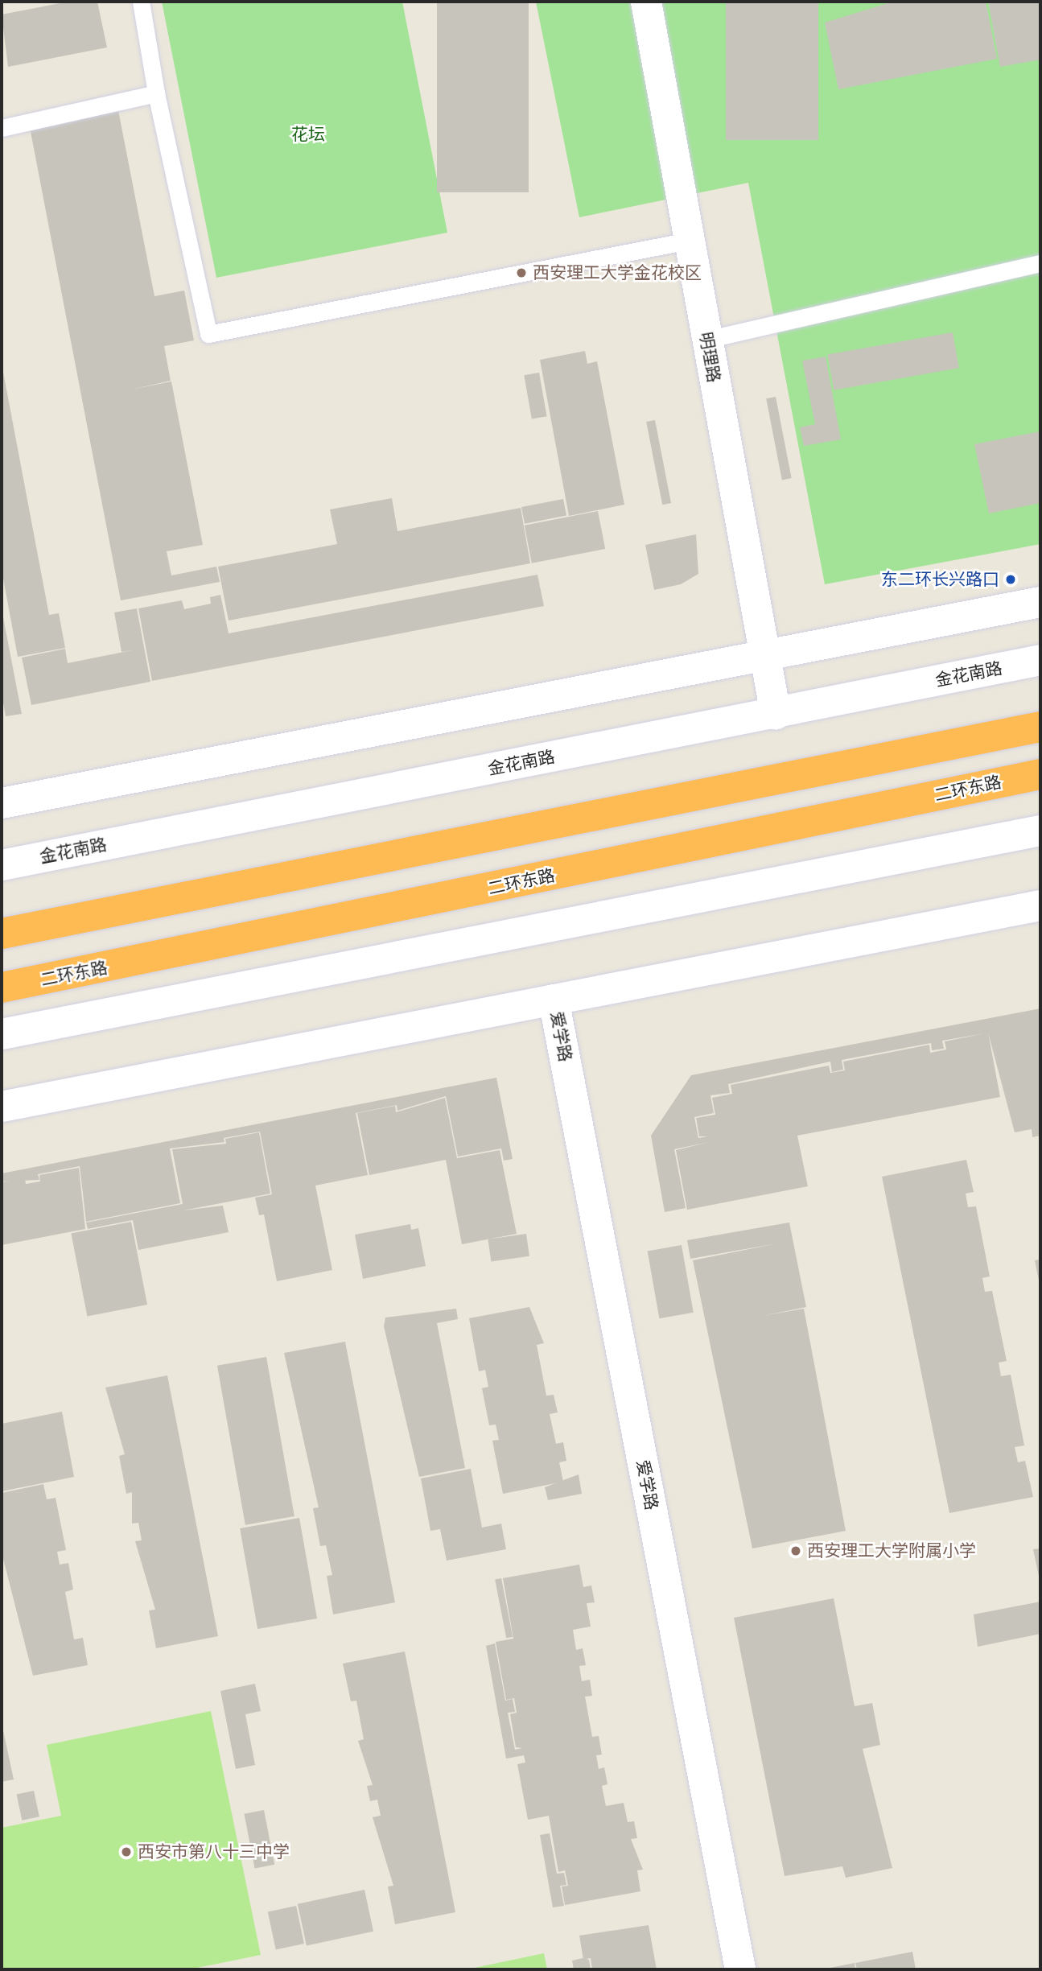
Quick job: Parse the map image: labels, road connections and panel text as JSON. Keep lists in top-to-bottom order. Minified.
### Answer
{"streets":{"highway":["二环东路"],"street":["明理路","金花南路","爱学路"]},"crossings":[["明理路","金花南路"]],"parks":["花坛"],"places":["西安理工大学金花校区","东二环长兴路口","西安理工大学附属小学","西安市第八十三中学"]}
